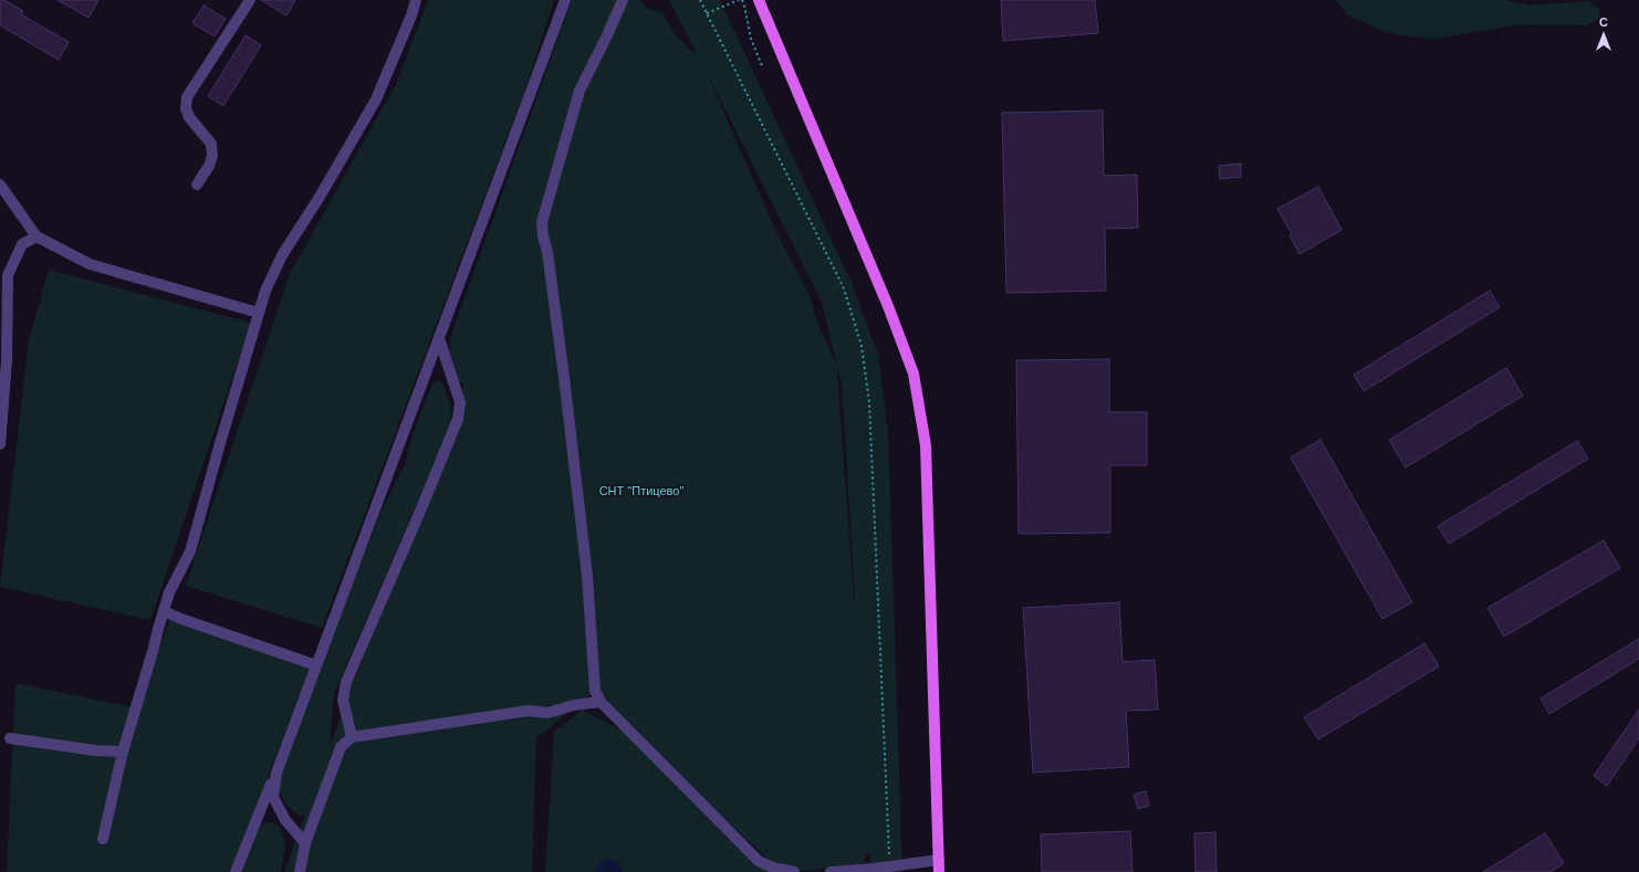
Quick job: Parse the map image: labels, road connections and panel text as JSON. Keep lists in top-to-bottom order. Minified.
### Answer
{"parks":["СНТ \"Птицево\""],"north":"top"}
